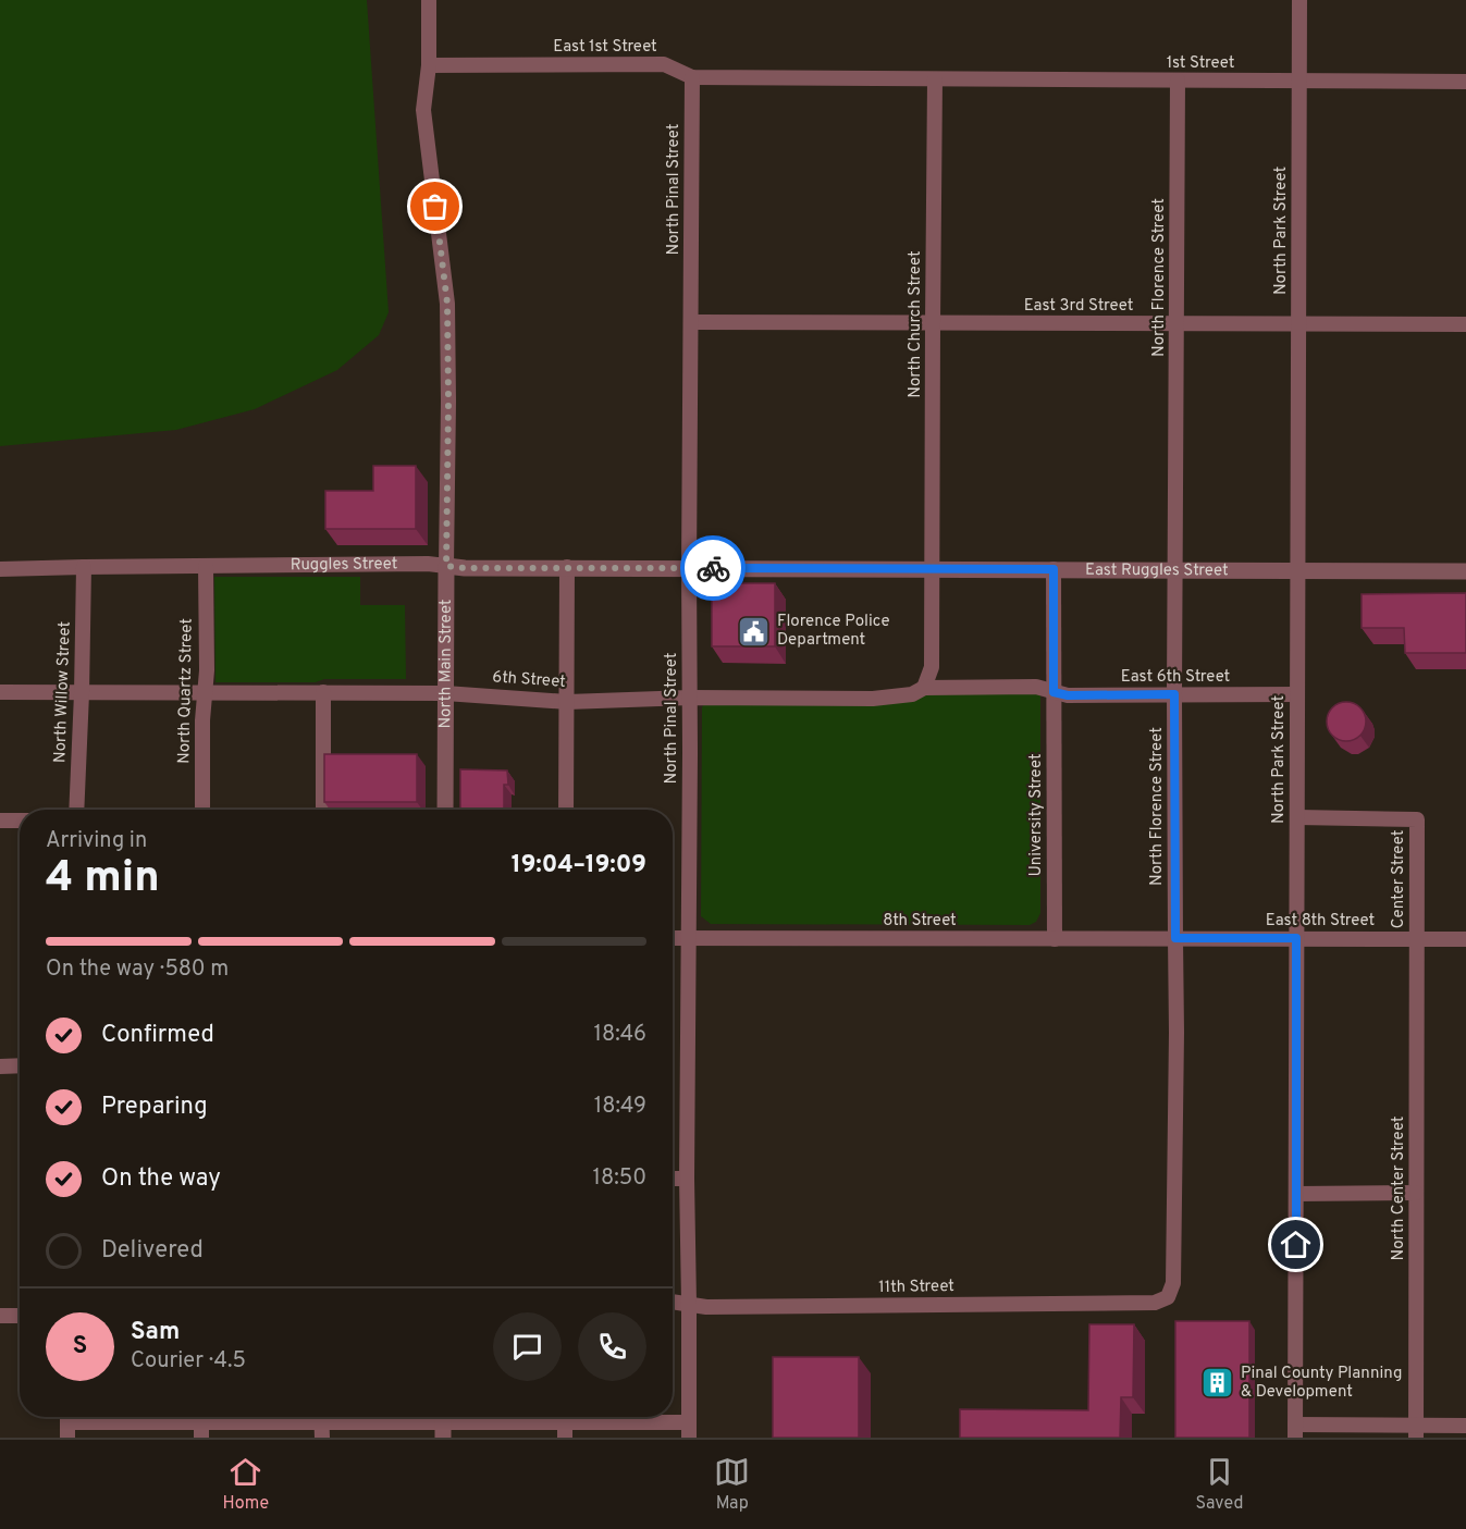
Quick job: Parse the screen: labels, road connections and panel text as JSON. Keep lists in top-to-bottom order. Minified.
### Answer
{"streets":{"street":["East 1st Street","1st Street","North Pinal Street","North Park Street","North Florence Street","East 3rd Street","North Church Street","Ruggles Street","East Ruggles Street","North Main Street","East 6th Street","6th Street","North Quartz Street","North Willow Street","University Street","Center Street","8th Street","East 8th Street","North Center Street","11th Street"]},"crossings":[["East 1st Street","1st Street"],["East 1st Street","North Pinal Street"],["East 1st Street","North Church Street"],["East 1st Street","North Main Street"],["1st Street","North Park Street"],["1st Street","North Florence Street"],["1st Street","North Church Street"],["North Pinal Street","East 3rd Street"],["North Pinal Street","Ruggles Street"],["North Pinal Street","East Ruggles Street"],["North Pinal Street","6th Street"],["North Pinal Street","8th Street"],["North Pinal Street","11th Street"],["North Park Street","East 3rd Street"],["North Park Street","East Ruggles Street"],["North Park Street","East 6th Street"],["North Park Street","Center Street"],["North Park Street","East 8th Street"],["North Florence Street","East 3rd Street"],["North Florence Street","East Ruggles Street"],["North Florence Street","East 6th Street"],["North Florence Street","8th Street"],["North Florence Street","East 8th Street"],["North Florence Street","11th Street"],["East 3rd Street","North Church Street"],["North Church Street","East Ruggles Street"],["North Church Street","6th Street"],["Ruggles Street","East Ruggles Street"],["Ruggles Street","North Main Street"],["Ruggles Street","North Quartz Street"],["Ruggles Street","North Willow Street"],["East Ruggles Street","University Street"],["North Main Street","6th Street"],["East 6th Street","6th Street"],["East 6th Street","University Street"],["6th Street","North Quartz Street"],["6th Street","North Willow Street"],["6th Street","University Street"],["University Street","8th Street"],["Center Street","East 8th Street"],["Center Street","North Center Street"],["8th Street","East 8th Street"],["East 8th Street","North Center Street"]],"places":{"public building":["Florence Police Department"],"building":["Pinal County Planning & Development"]},"page":{"heading":["4 min","Arriving in","19:04–19:09"],"panel":["Sam","Courier · 4.5"],"bar":"On the way · 580 m","list":[["Confirmed","18:46"],["Preparing","18:49"],["On the way","18:50"],"Delivered"],"round":"S","tabs":["Home","Map","Saved"]}}
